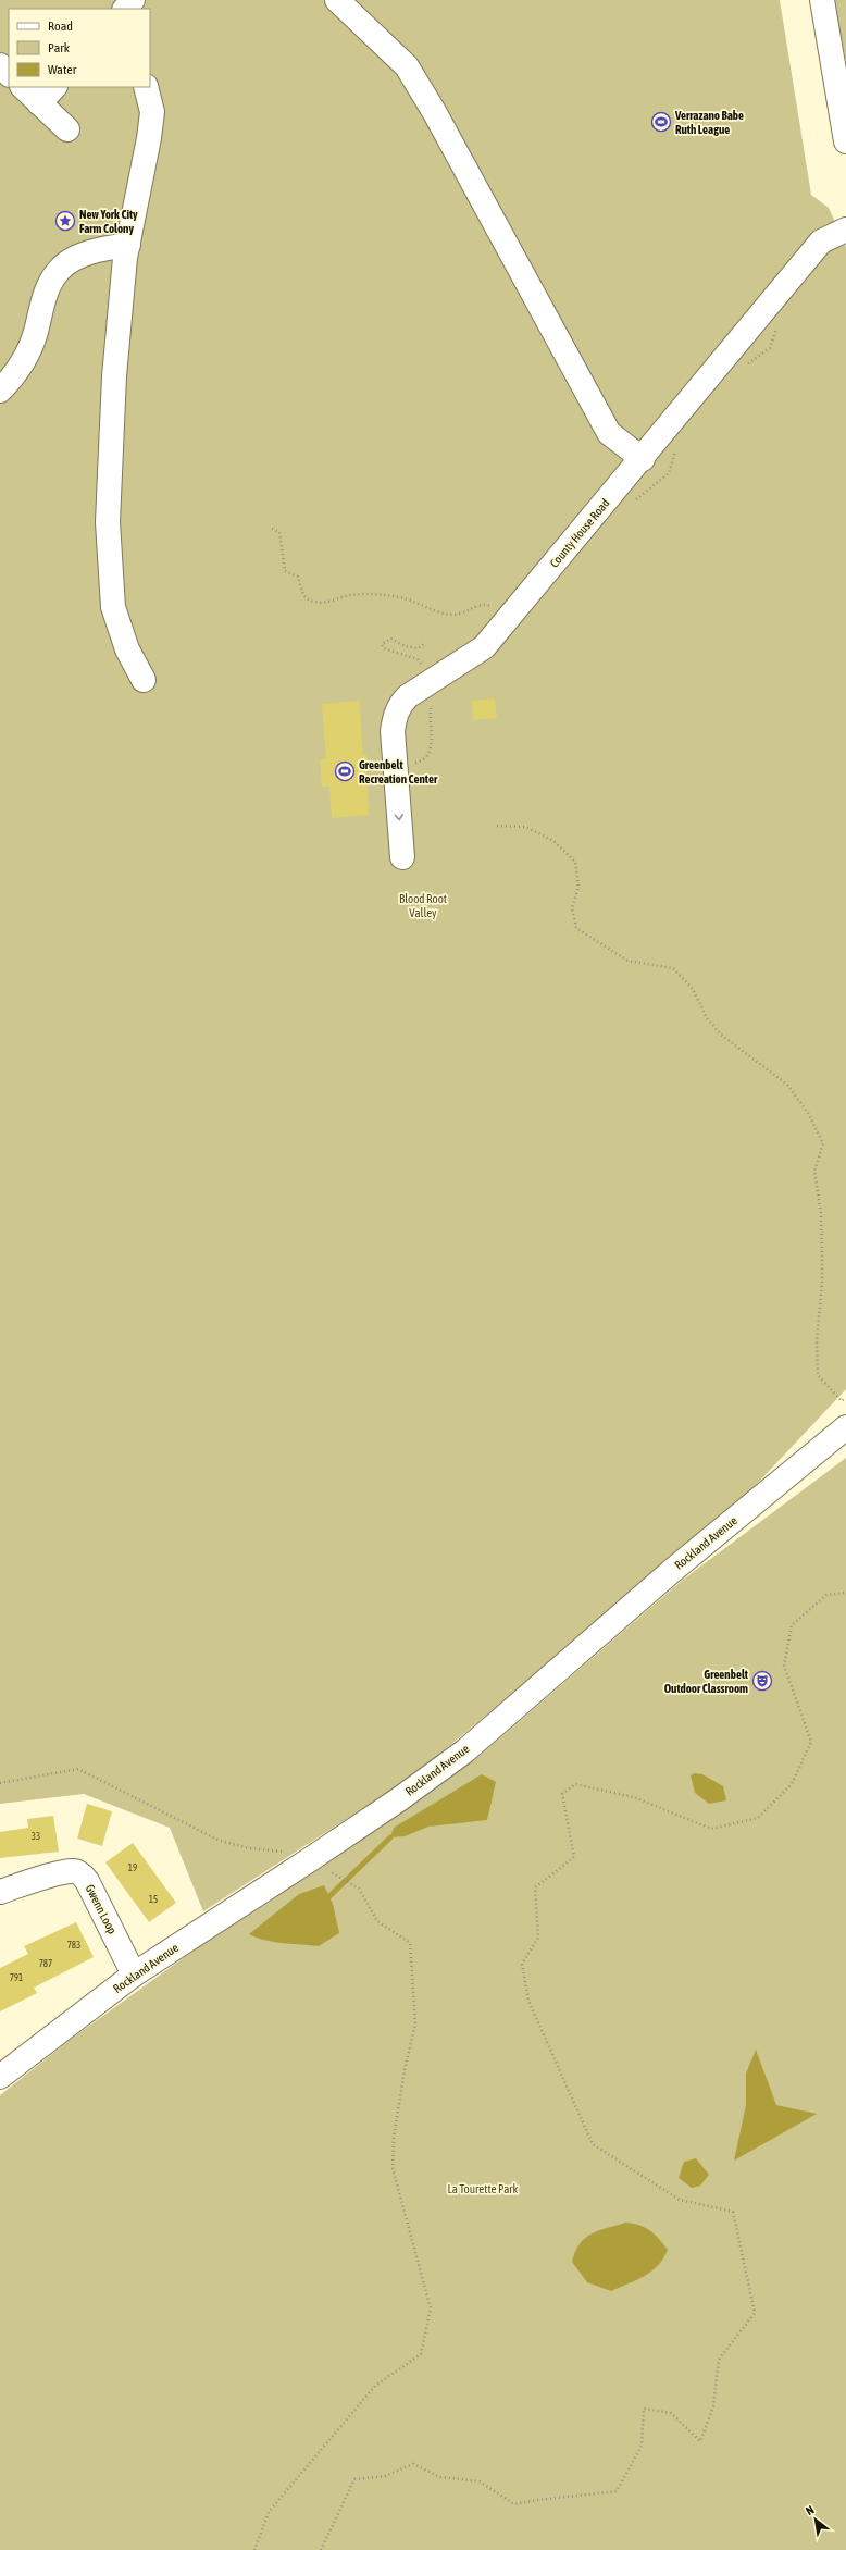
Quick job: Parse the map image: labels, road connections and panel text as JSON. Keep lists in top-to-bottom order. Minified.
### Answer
{"streets":{"street":["County House Road","Rockland Avenue","Gwenn Loop"]},"crossings":[["Rockland Avenue","Gwenn Loop"]],"parks":["Blood Root Valley","La Tourette Park"],"places":{"sports":["Verrazano Babe Ruth League","Greenbelt Recreation Center"],"place":["New York City Farm Colony"],"theatre":["Greenbelt Outdoor Classroom"]},"house_numbers":["33","19","15","783","787","791"],"legend":["Road","Park","Water"],"north":"top left"}
